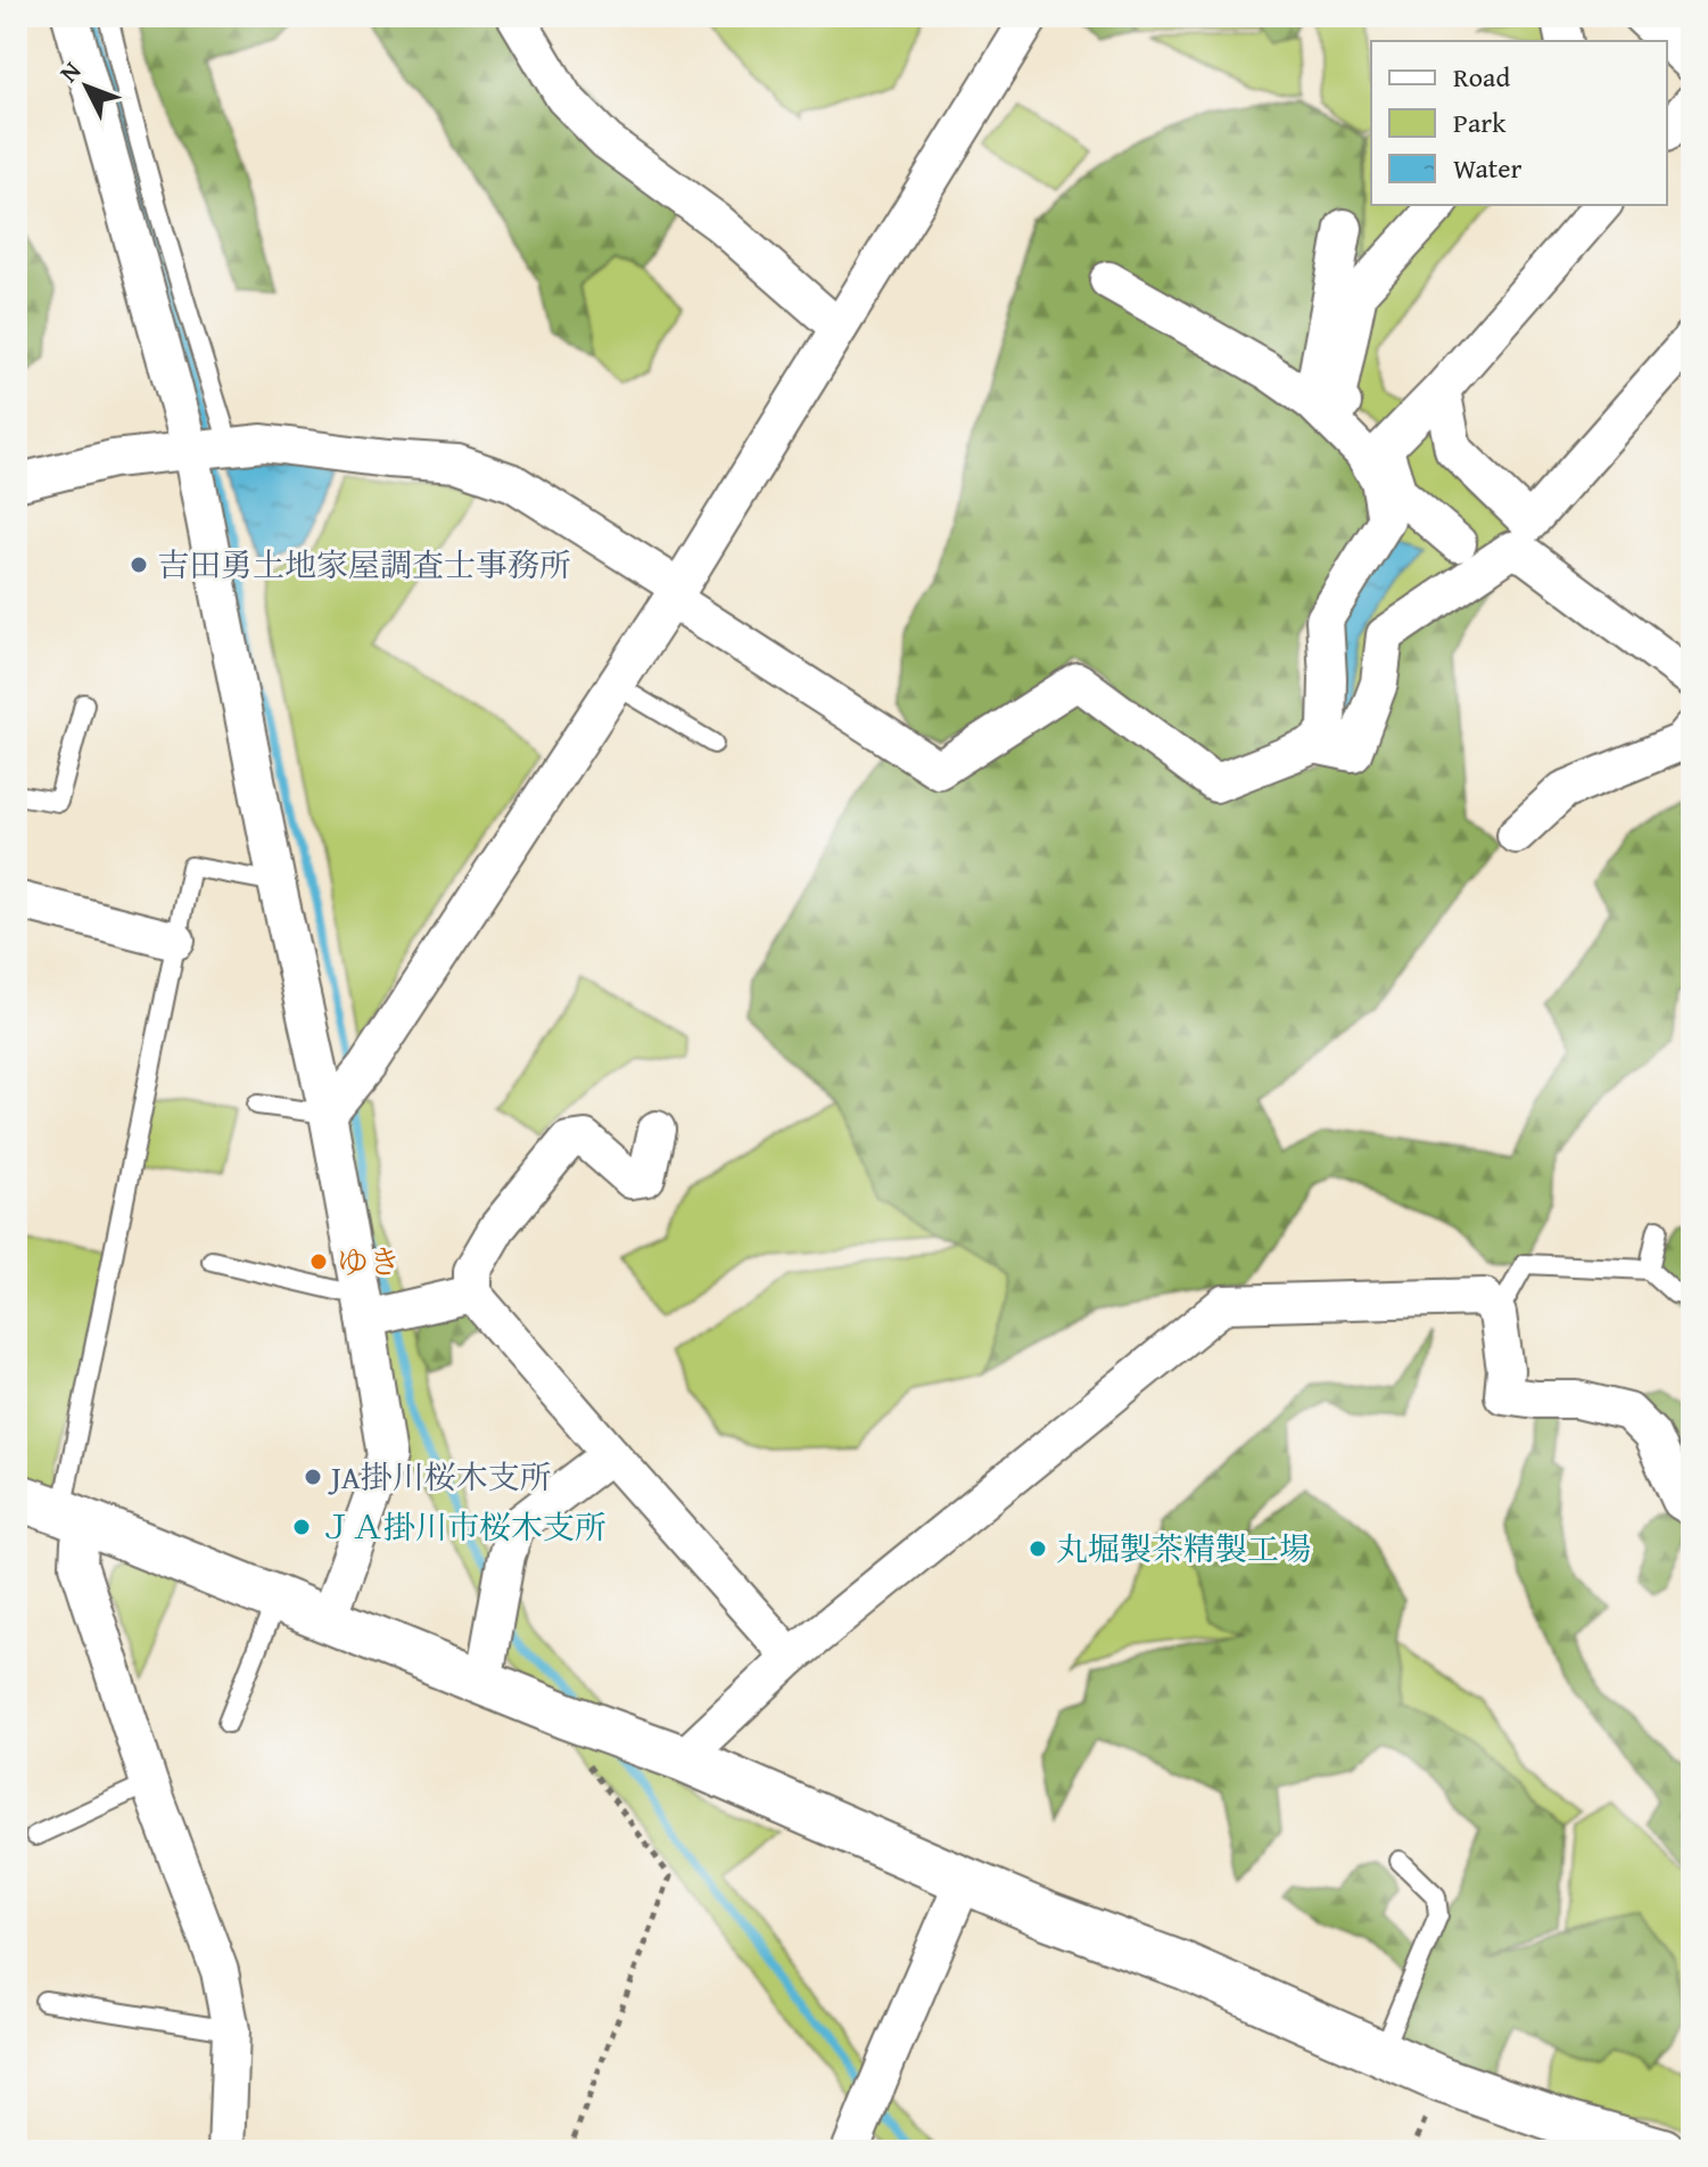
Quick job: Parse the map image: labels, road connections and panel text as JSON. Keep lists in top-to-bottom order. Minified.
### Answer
{"places":["吉田勇土地家屋調査士事務所","ゆき","JA掛川桜木支所","ＪＡ掛川市桜木支所","丸堀製茶精製工場"],"legend":["Road","Park","Water"],"north":"top left"}
